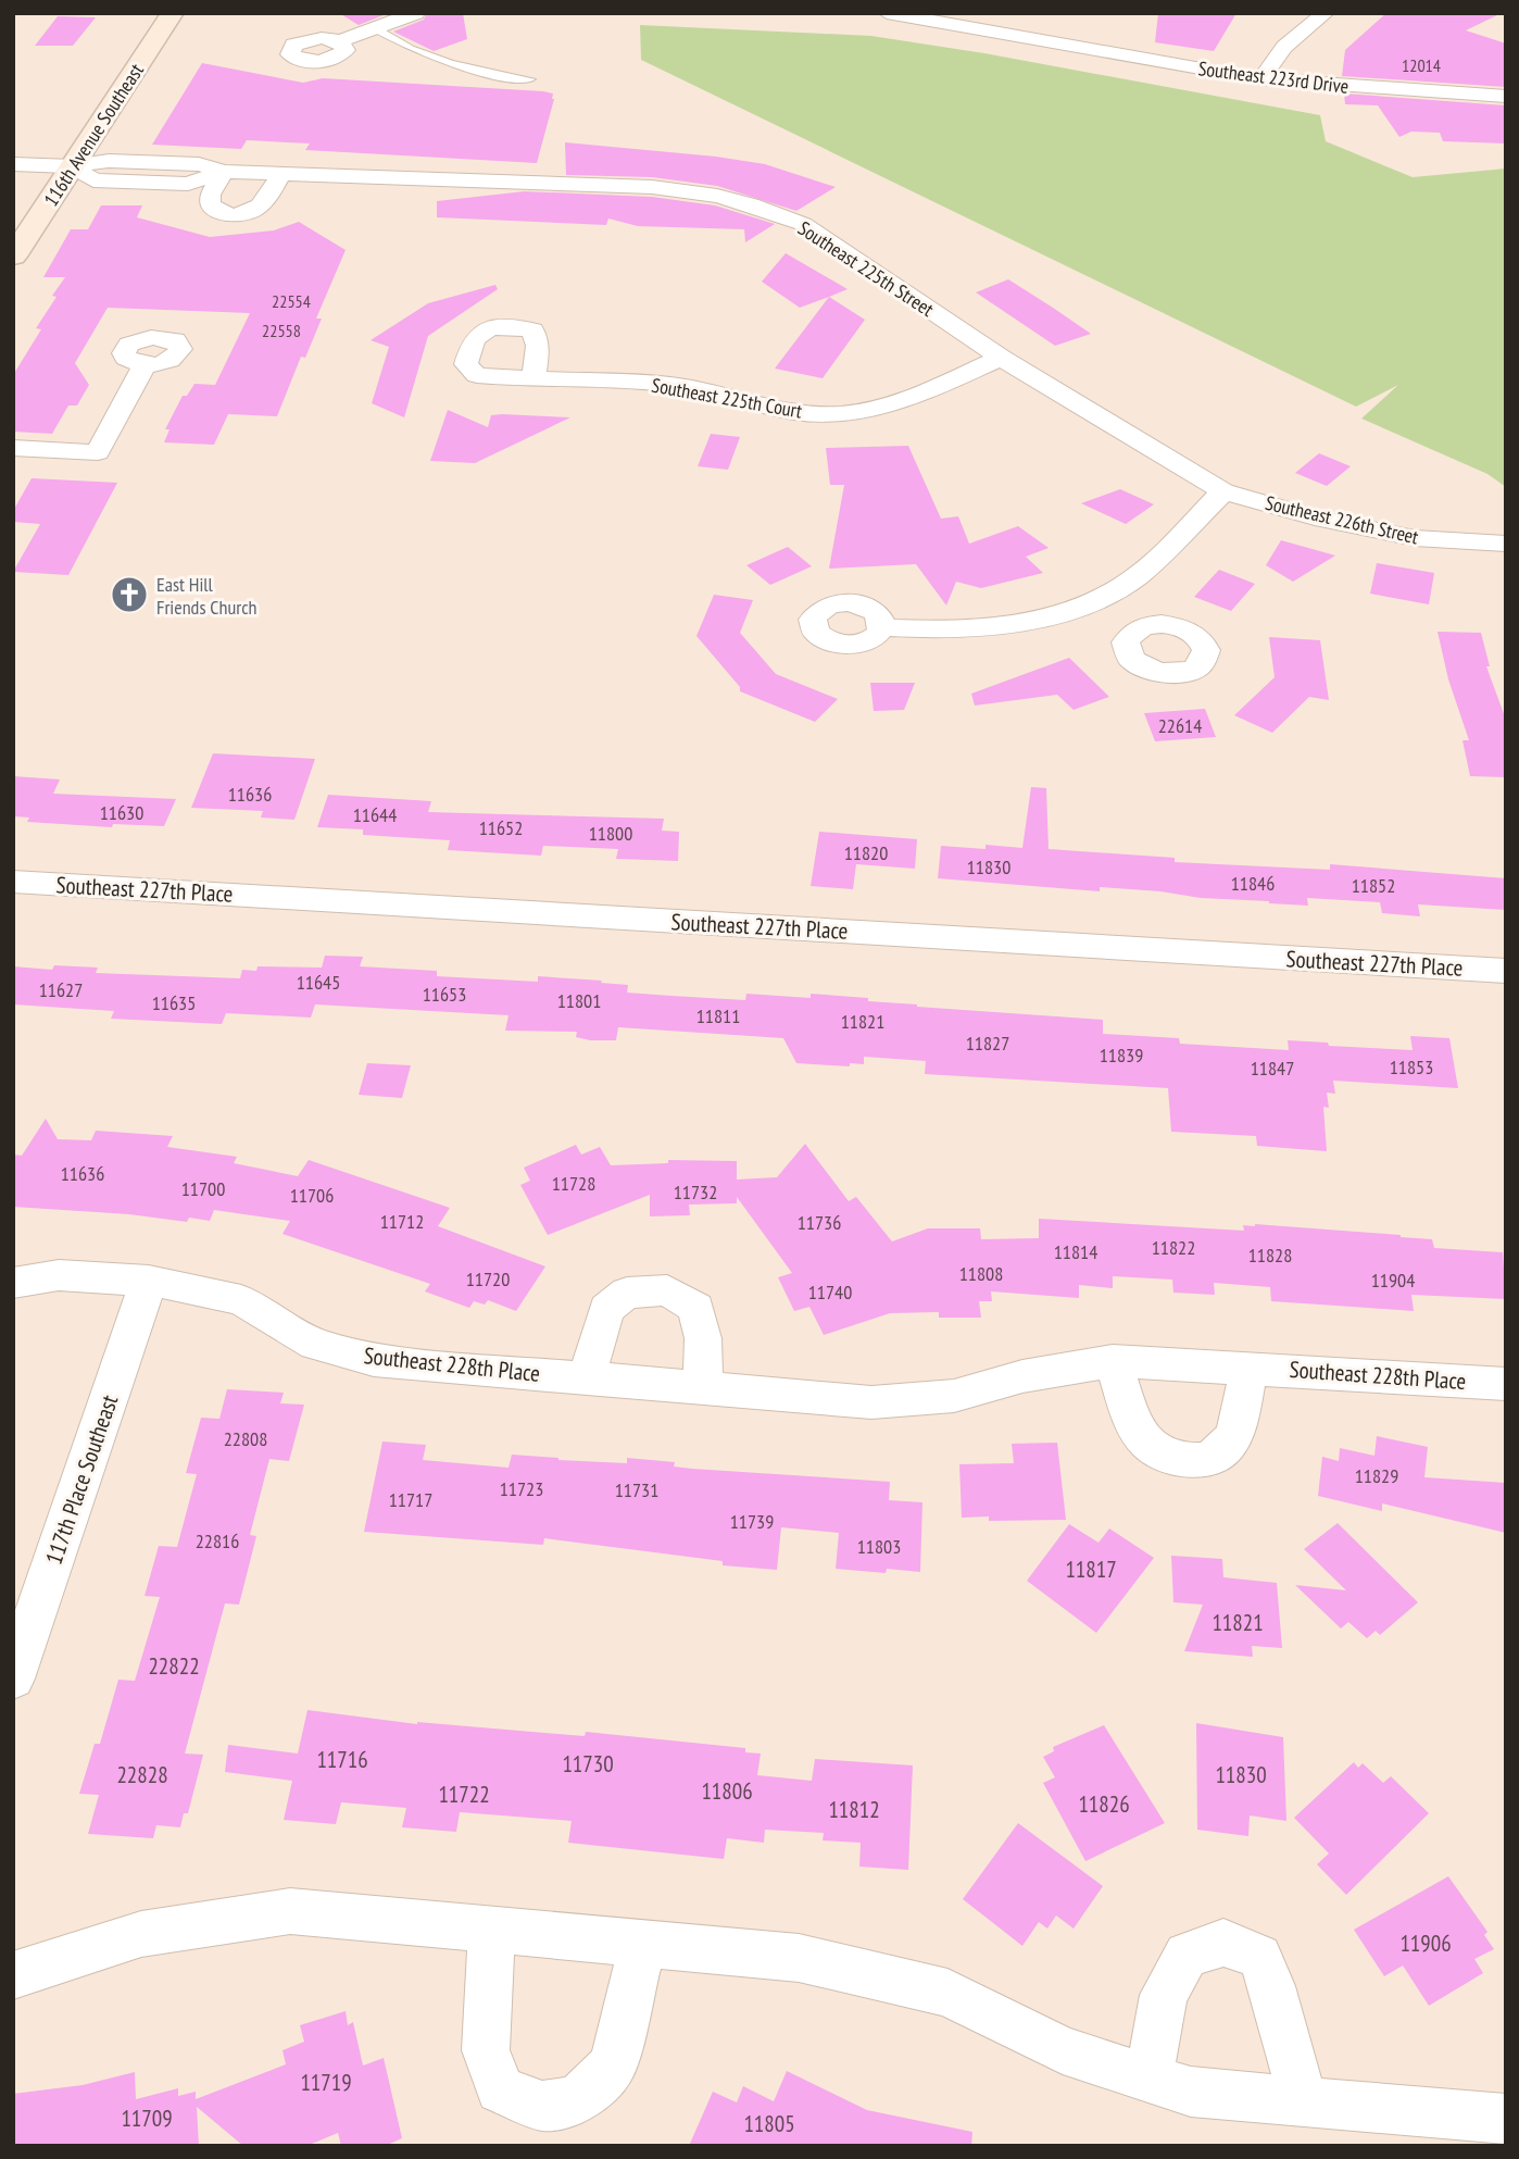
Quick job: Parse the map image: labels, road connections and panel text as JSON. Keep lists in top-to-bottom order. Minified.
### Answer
{"streets":{"main road":["116th Avenue Southeast"],"street":["Southeast 223rd Drive","Southeast 225th Street","Southeast 225th Court","Southeast 226th Street","Southeast 227th Place","Southeast 228th Place","117th Place Southeast"]},"crossings":[["116th Avenue Southeast","Southeast 225th Street"],["Southeast 225th Street","Southeast 225th Court"],["Southeast 225th Street","Southeast 226th Street"],["Southeast 228th Place","117th Place Southeast"]],"places":{"church":["East Hill Friends Church"]},"house_numbers":["12014","22554","22558","22614","11636","11630","11644","11652","11800","11820","11830","11846","11852","11645","11627","11653","11801","11635","11811","11821","11827","11839","11853","11847","11636","11728","11700","11732","11706","11712","11736","11822","11814","11828","11808","11720","11904","11740","22808","11829","11723","11731","11717","11739","22816","11803","11817","11821","22822","11716","11730","22828","11830","11806","11722","11826","11812","11906","11719","11709","11805"]}
